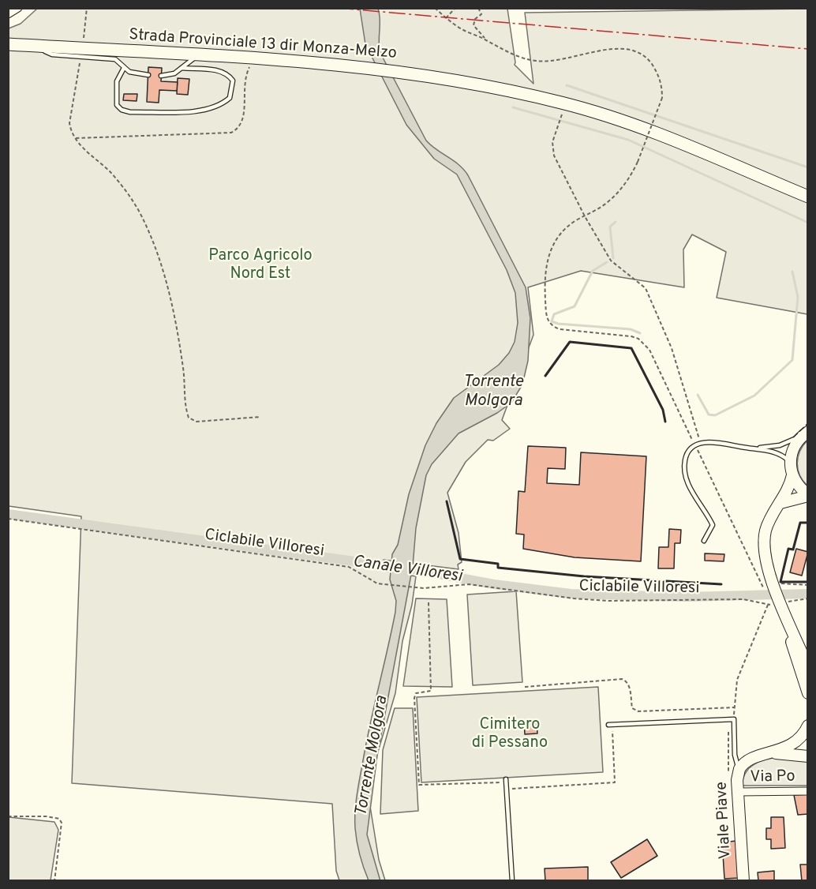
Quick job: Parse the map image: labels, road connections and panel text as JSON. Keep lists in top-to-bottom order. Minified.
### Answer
{"streets":{"main road":["Strada Provinciale 13 dir Monza-Melzo"],"street":["Via Po","Viale Piave"],"path":["Ciclabile Villoresi"]},"crossings":[["Via Po","Viale Piave"]],"water":["Torrente Molgora","Canale Villoresi"],"parks":["Parco Agricolo Nord Est","Cimitero di Pessano"]}
